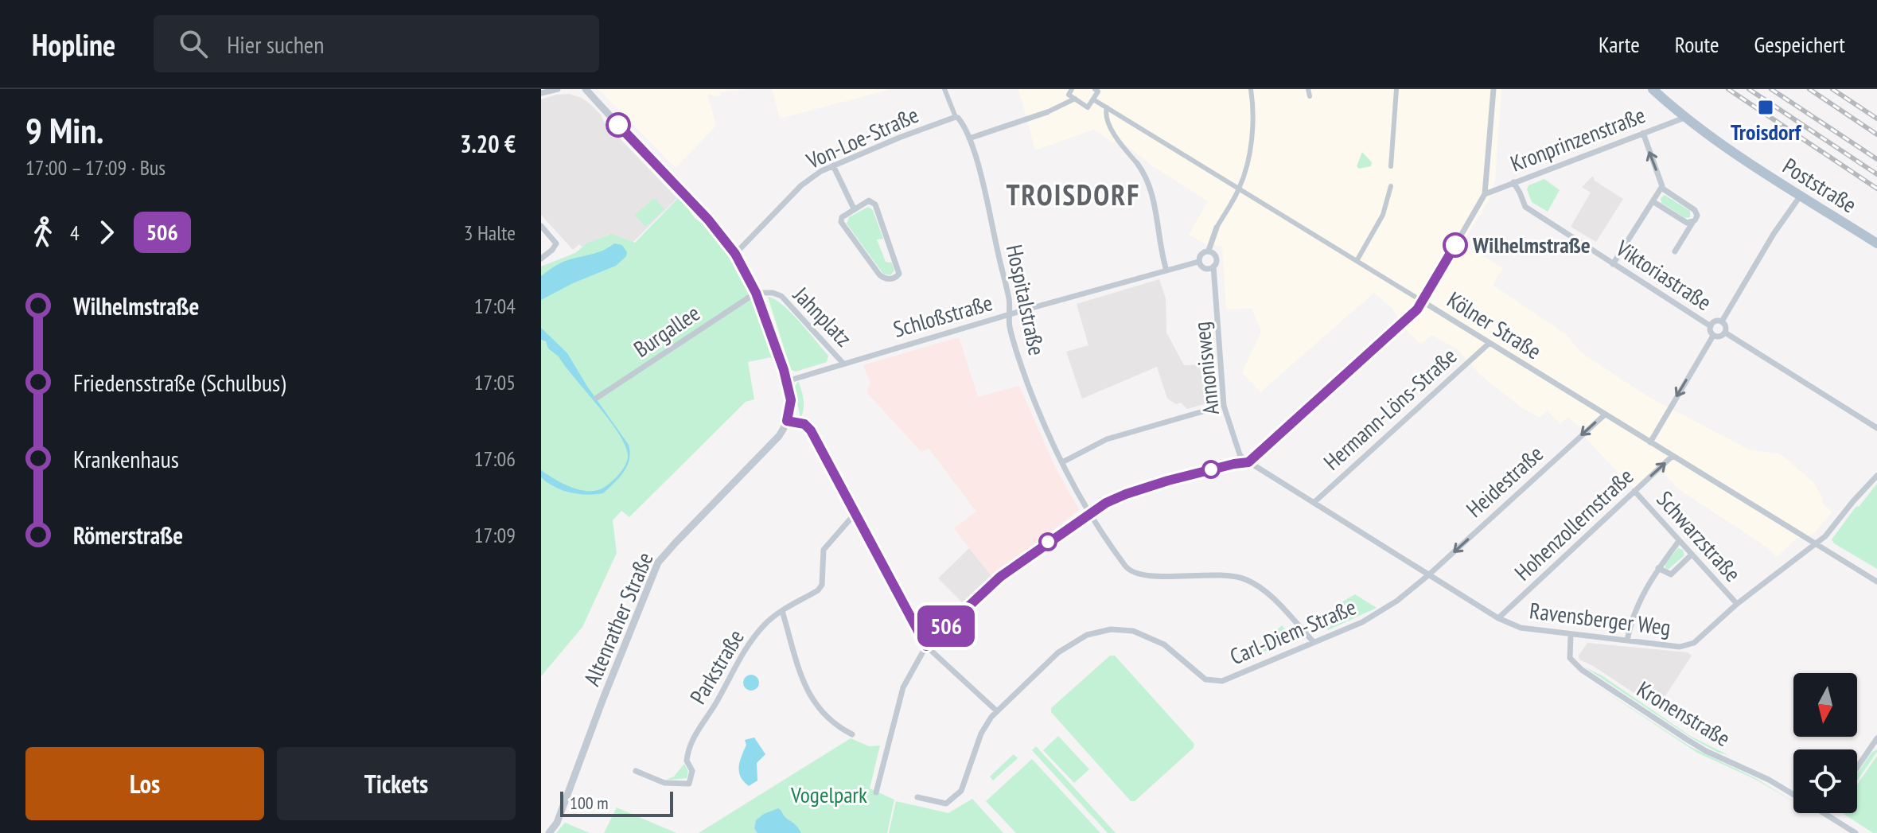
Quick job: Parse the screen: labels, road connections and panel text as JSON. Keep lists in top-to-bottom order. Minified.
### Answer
{"streets":{"main road":["Poststraße"],"street":["Von-Loe-Straße","Kronprinzenstraße","Viktoriastraße","Hospitalstraße","Schloßstraße","Jahnplatz","Kölner Straße","Burgallee","Annonisweg","Hermann-Löns-Straße","Heidestraße","Hohenzollernstraße","Schwarzstraße","Altenrather Straße","Ravensberger Weg","Carl-Diem-Straße","Parkstraße","Kronenstraße"]},"crossings":[["Von-Loe-Straße","Hospitalstraße"],["Von-Loe-Straße","Altenrather Straße"],["Kronprinzenstraße","Poststraße"],["Kronprinzenstraße","Viktoriastraße"],["Hospitalstraße","Schloßstraße"],["Hospitalstraße","Carl-Diem-Straße"],["Schloßstraße","Jahnplatz"],["Schloßstraße","Annonisweg"],["Jahnplatz","Burgallee"],["Jahnplatz","Altenrather Straße"],["Kölner Straße","Hermann-Löns-Straße"],["Kölner Straße","Heidestraße"],["Kölner Straße","Hohenzollernstraße"],["Kölner Straße","Ravensberger Weg"],["Burgallee","Altenrather Straße"],["Heidestraße","Carl-Diem-Straße"],["Hohenzollernstraße","Schwarzstraße"],["Hohenzollernstraße","Ravensberger Weg"],["Schwarzstraße","Ravensberger Weg"],["Ravensberger Weg","Kronenstraße"]],"one_way":["Heidestraße"],"districts":["TROISDORF"],"parks":["Vogelpark"],"places":{"transit":["Troisdorf"],"other":["Wilhelmstraße"]},"lines":["bus line 506"],"scale_bar":"100 m","north":"bottom","page":{"header":"Hopline","search":"Hier suchen","nav":["Karte","Route","Gespeichert"],"heading":["9 Min.","17:00 – 17:09 · Bus","3.20 €"],"on_map":"506","legs":["4","506","3 Halte"],"list":[{"name":"Wilhelmstraße","value":"17:04"},{"name":"Friedensstraße (Schulbus)","value":"17:05"},{"name":"Krankenhaus","value":"17:06"},{"name":"Römerstraße","value":"17:09"}],"buttons":["Los","Tickets"],"scale":"100 m"}}
